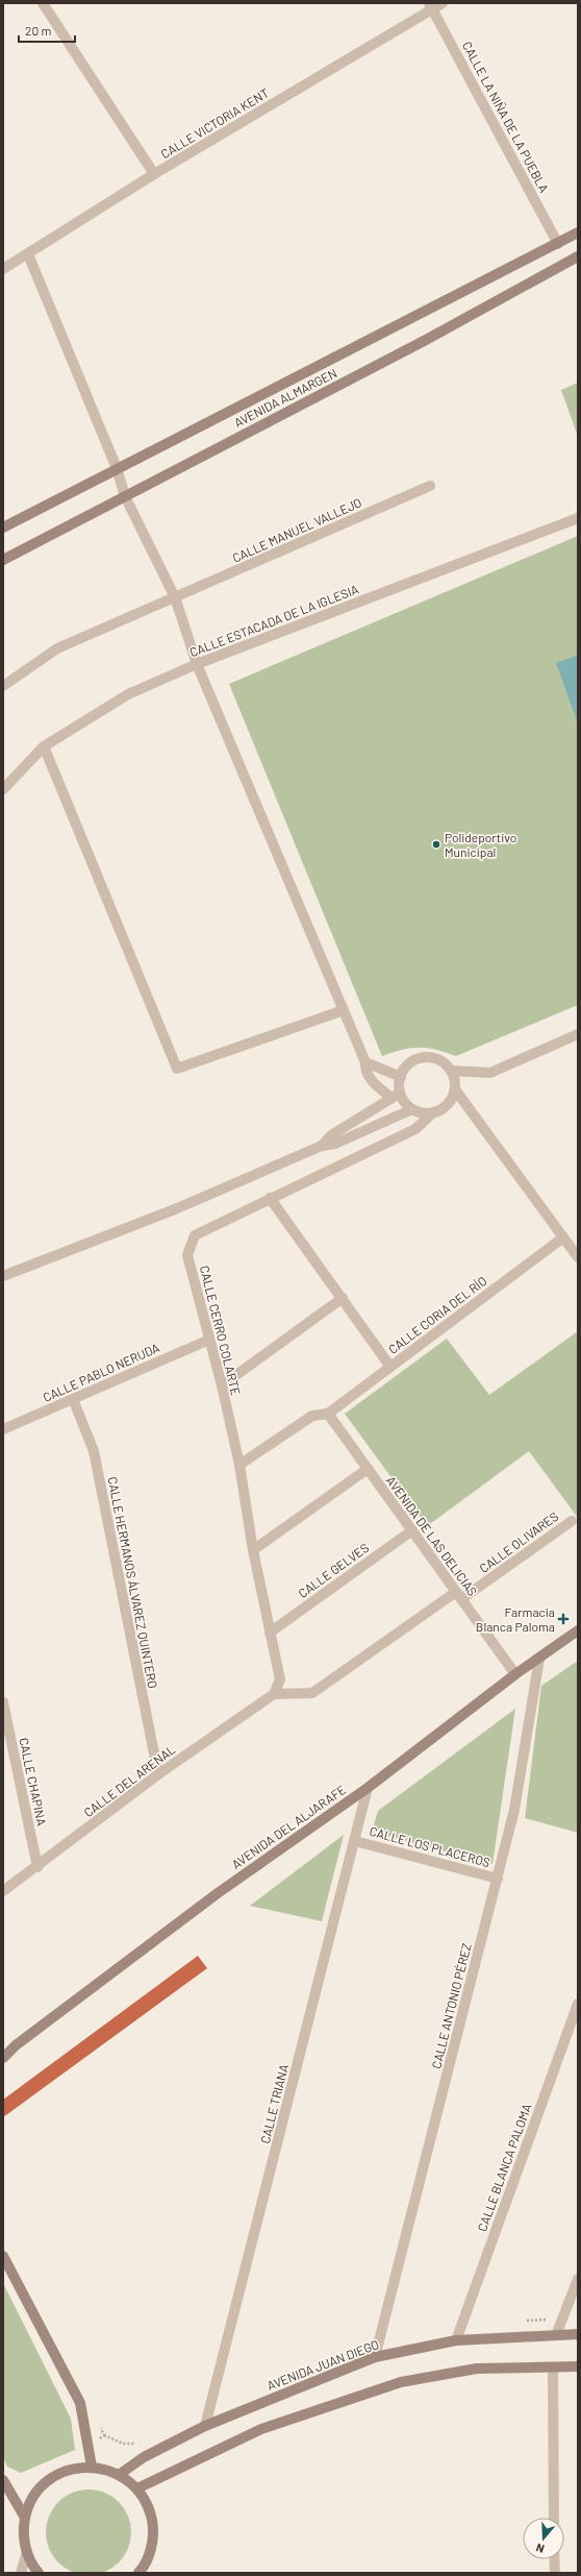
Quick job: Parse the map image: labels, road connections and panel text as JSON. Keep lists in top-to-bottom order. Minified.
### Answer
{"streets":{"street":["CALLE LA NIÑA DE LA PUEBLA","CALLE VICTORIA KENT","AVENIDA ALMARGEN","CALLE MANUEL VALLEJO","CALLE ESTACADA DE LA IGLESIA","CALLE CORIA DEL RÍO","CALLE CERRO COLARTE","CALLE PABLO NERUDA","AVENIDA DE LAS DELICIAS","CALLE OLIVARES","CALLE GELVES","CALLE HERMANOS ÁLVAREZ QUINTERO","CALLE DEL ARENAL","CALLE CHAPINA","AVENIDA DEL ALJARAFE","CALLE LOS PLACEROS","CALLE ANTONIO PÉREZ","CALLE TRIANA","CALLE BLANCA PALOMA","AVENIDA JUAN DIEGO"]},"crossings":[["CALLE LA NIÑA DE LA PUEBLA","CALLE VICTORIA KENT"],["CALLE LA NIÑA DE LA PUEBLA","AVENIDA ALMARGEN"],["CALLE CORIA DEL RÍO","AVENIDA DE LAS DELICIAS"],["CALLE CERRO COLARTE","CALLE PABLO NERUDA"],["CALLE CERRO COLARTE","CALLE OLIVARES"],["CALLE CERRO COLARTE","CALLE GELVES"],["CALLE CERRO COLARTE","CALLE DEL ARENAL"],["CALLE PABLO NERUDA","CALLE HERMANOS ÁLVAREZ QUINTERO"],["AVENIDA DE LAS DELICIAS","CALLE OLIVARES"],["AVENIDA DE LAS DELICIAS","CALLE GELVES"],["AVENIDA DE LAS DELICIAS","AVENIDA DEL ALJARAFE"],["CALLE OLIVARES","CALLE DEL ARENAL"],["CALLE HERMANOS ÁLVAREZ QUINTERO","CALLE DEL ARENAL"],["CALLE DEL ARENAL","CALLE CHAPINA"],["AVENIDA DEL ALJARAFE","CALLE ANTONIO PÉREZ"],["AVENIDA DEL ALJARAFE","CALLE TRIANA"],["CALLE LOS PLACEROS","CALLE ANTONIO PÉREZ"],["CALLE LOS PLACEROS","CALLE TRIANA"],["CALLE ANTONIO PÉREZ","AVENIDA JUAN DIEGO"],["CALLE TRIANA","AVENIDA JUAN DIEGO"],["CALLE BLANCA PALOMA","AVENIDA JUAN DIEGO"]],"places":{"other":["Polideportivo Municipal"],"health":["Farmacia Blanca Paloma"]},"scale_bar":"20 m","north":"bottom"}
